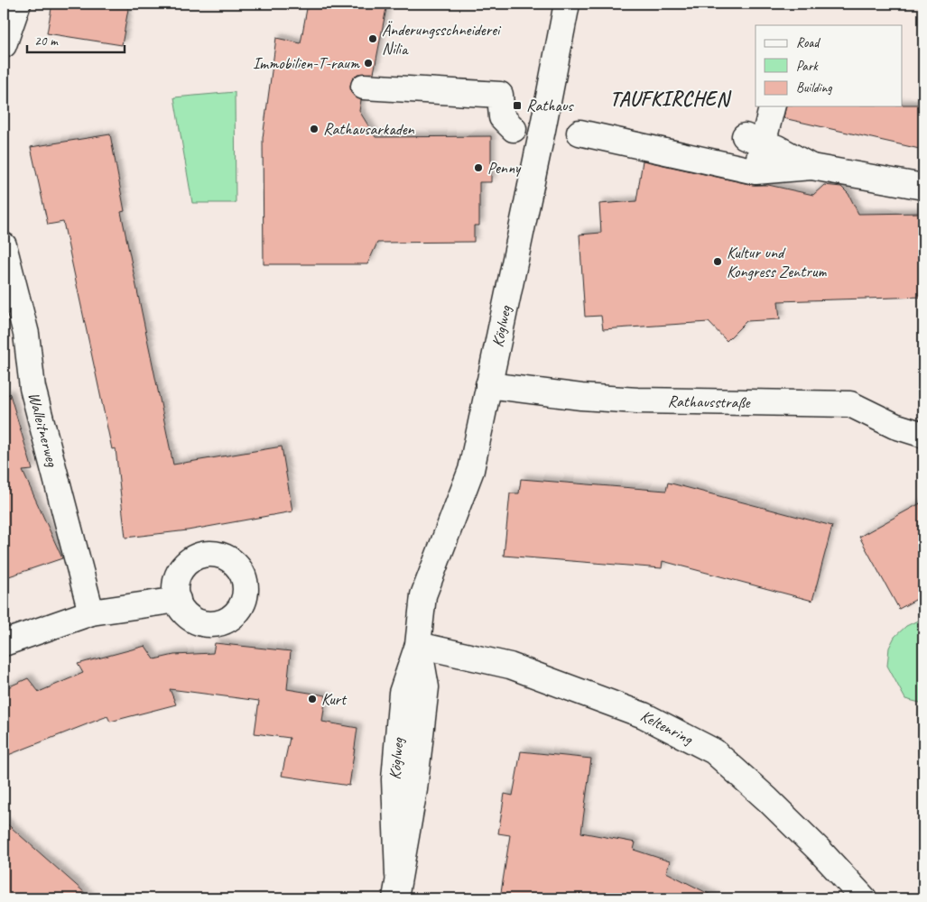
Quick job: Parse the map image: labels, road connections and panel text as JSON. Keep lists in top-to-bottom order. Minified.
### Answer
{"streets":{"street":["Köglweg","Rathausstraße","Walleitnerweg","Keltenring"]},"crossings":[["Köglweg","Rathausstraße"],["Köglweg","Keltenring"]],"districts":["TAUFKIRCHEN"],"places":{"other":["Änderungsschneiderei Nilia","Immobilien-T-raum","Rathausarkaden","Penny","Kultur und Kongress Zentrum","Kurt"],"transit":["Rathaus"]},"legend":["Road","Park","Building"],"scale_bar":"20 m"}
